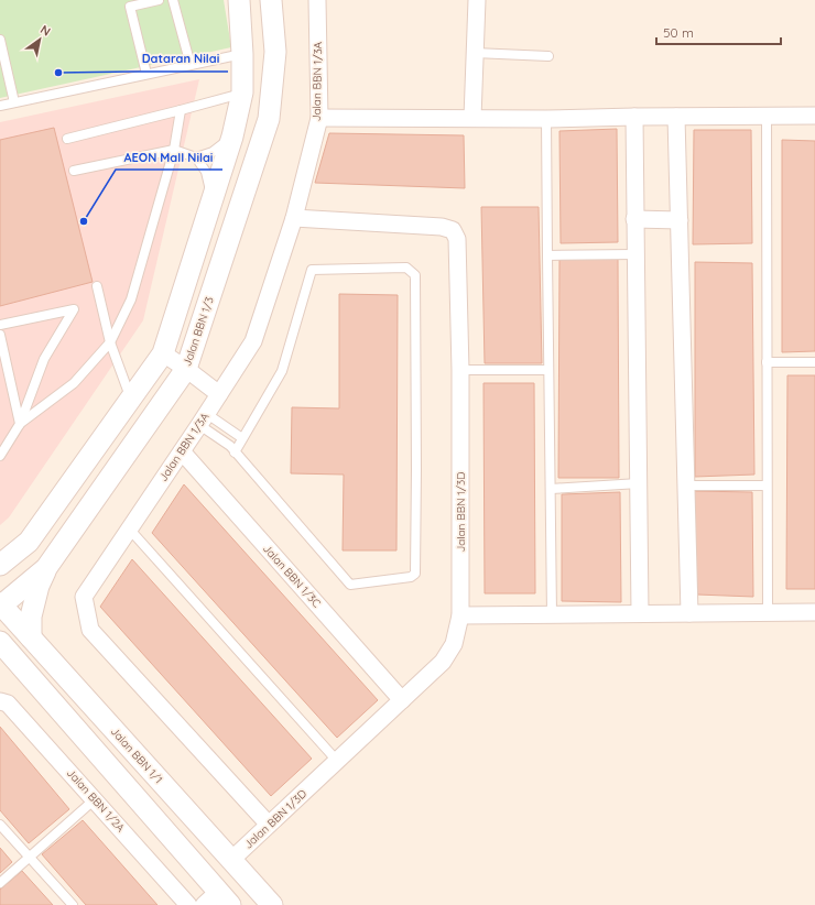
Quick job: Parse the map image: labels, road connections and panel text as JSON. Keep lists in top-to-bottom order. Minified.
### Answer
{"streets":{"street":["Jalan BBN 1/3A","Jalan BBN 1/3","Jalan BBN 1/3D","Jalan BBN 1/3C","Jalan BBN 1/1","Jalan BBN 1/2A"]},"crossings":[["Jalan BBN 1/3A","Jalan BBN 1/3D"],["Jalan BBN 1/3A","Jalan BBN 1/3C"],["Jalan BBN 1/3","Jalan BBN 1/1"],["Jalan BBN 1/3D","Jalan BBN 1/3C"],["Jalan BBN 1/3D","Jalan BBN 1/1"]],"places":["Dataran Nilai","AEON Mall Nilai"],"scale_bar":"50 m","north":"top right"}
